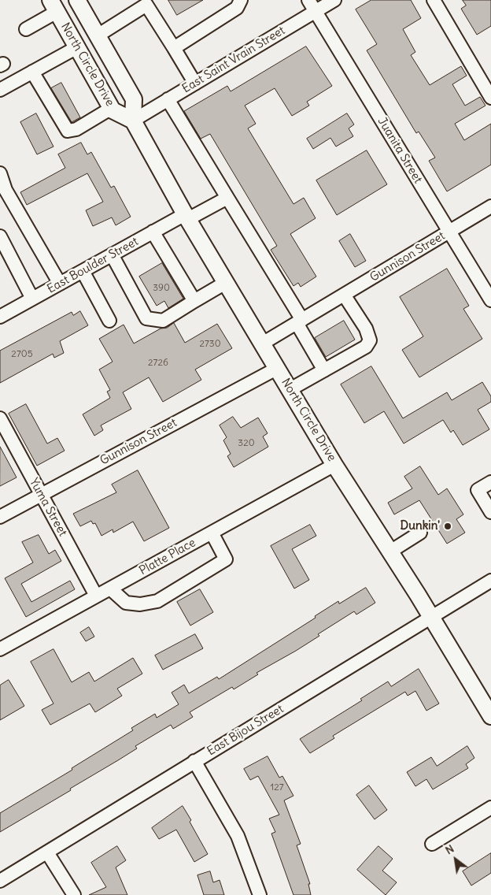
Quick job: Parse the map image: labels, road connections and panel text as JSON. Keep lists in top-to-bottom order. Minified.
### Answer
{"streets":{"main road":["North Circle Drive"],"street":["East Saint Vrain Street","Juanita Street","Gunnison Street","East Boulder Street","Yuma Street","Platte Place","East Bijou Street"]},"crossings":[["East Saint Vrain Street","North Circle Drive"],["East Saint Vrain Street","Juanita Street"],["North Circle Drive","Gunnison Street"],["North Circle Drive","East Boulder Street"],["North Circle Drive","Platte Place"],["North Circle Drive","East Bijou Street"],["Juanita Street","Gunnison Street"],["Gunnison Street","Yuma Street"],["Yuma Street","Platte Place"]],"places":["Dunkin'"],"house_numbers":["390","2730","2705","2726","320","127"],"north":"top left"}
